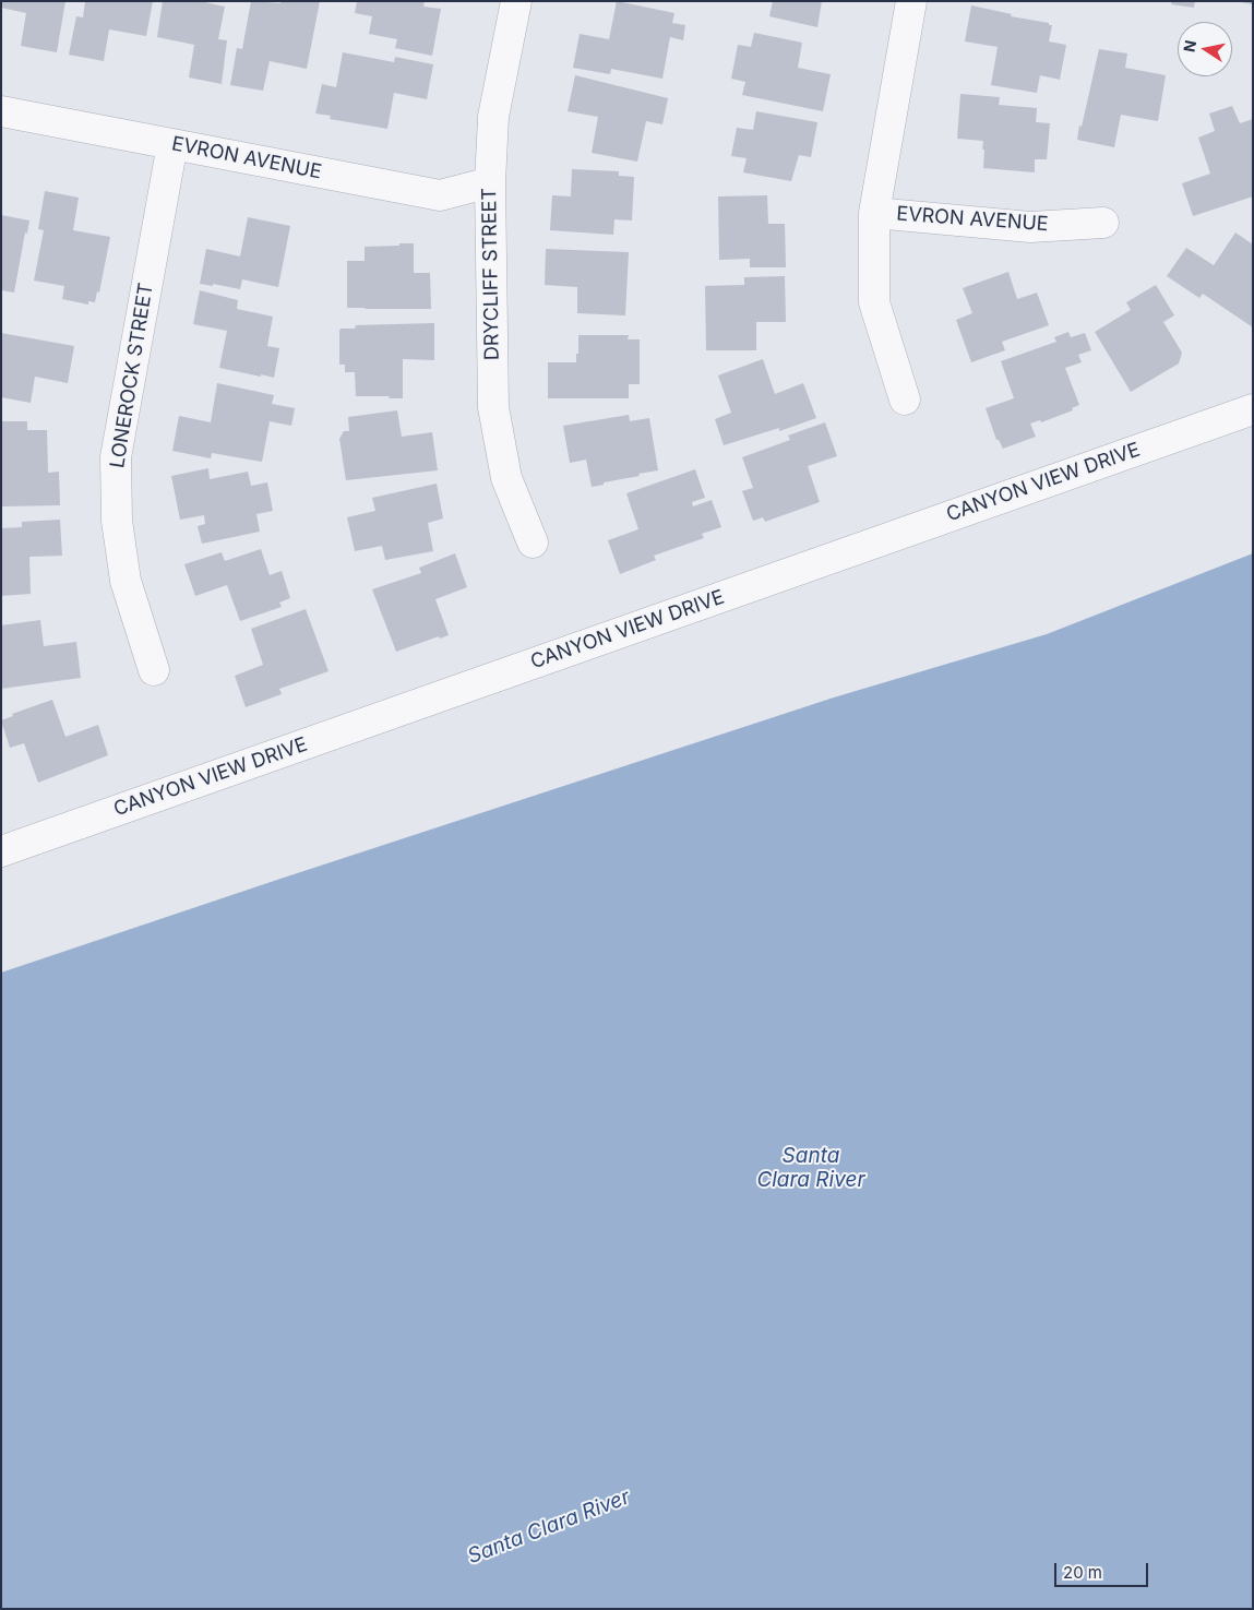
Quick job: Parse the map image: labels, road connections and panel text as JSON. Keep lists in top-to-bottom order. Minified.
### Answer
{"streets":{"street":["EVRON AVENUE","DRYCLIFF STREET","LONEROCK STREET","CANYON VIEW DRIVE"]},"crossings":[["EVRON AVENUE","DRYCLIFF STREET"],["EVRON AVENUE","LONEROCK STREET"]],"water":["Santa Clara River"],"scale_bar":"20 m","north":"left"}
